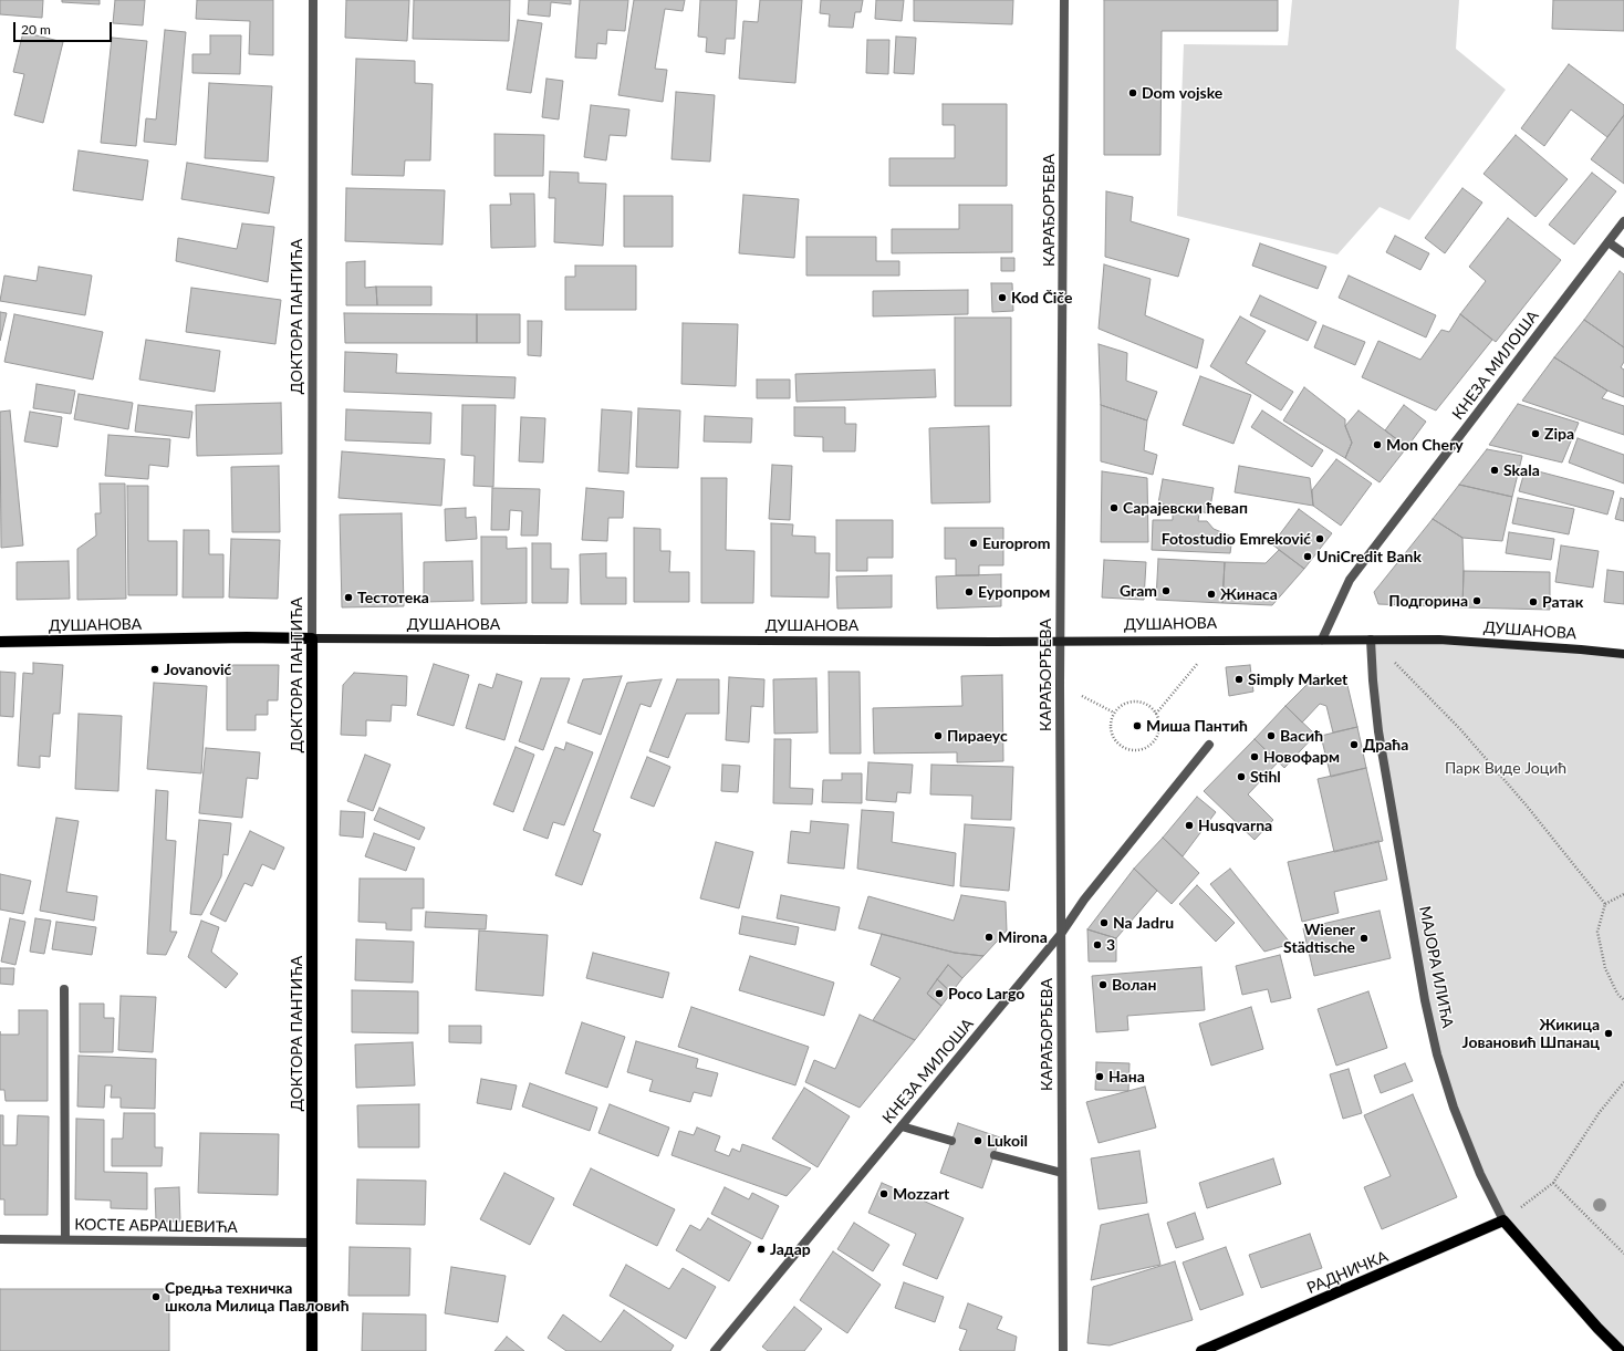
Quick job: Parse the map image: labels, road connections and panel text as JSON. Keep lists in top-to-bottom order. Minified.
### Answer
{"streets":{"main road":["ДОКТОРА ПАНТИЋА","ДУШАНОВА","МАЈОРА ИЛИЋА","РАДНИЧКА"],"street":["КАРАЂОРЂЕВА","КНЕЗА МИЛОША","КОСТЕ АБРАШЕВИЋА"]},"crossings":[["КАРАЂОРЂЕВА","КНЕЗА МИЛОША"],["КАРАЂОРЂЕВА","ДУШАНОВА"],["ДОКТОРА ПАНТИЋА","ДУШАНОВА"],["ДОКТОРА ПАНТИЋА","КОСТЕ АБРАШЕВИЋА"],["КНЕЗА МИЛОША","ДУШАНОВА"],["ДУШАНОВА","МАЈОРА ИЛИЋА"],["МАЈОРА ИЛИЋА","РАДНИЧКА"]],"parks":["Парк Виде Јоцић"],"places":["Dom vojske","Kod Čiče","Zipa","Mon Chery","Skala","Сарајевски ћевап","Fotostudio Emreković","Europrom","UniCredit Bank","Gram","Еуропром","Жинаса","Тестотека","Подгорина","Ратак","Jovanović","Simply Market","Миша Пантић","Пираеус","Васић","Драћа","Новофарм","Stihl","Husqvarna","Na Jadru","Mirona","Wiener Städtische","3","Волан","Poco Largo","Жикица Јовановић Шпанац","Нана","Lukoil","Mozzart","Јадар","Средња техничка школа Милица Павловић"],"scale_bar":"20 m"}
